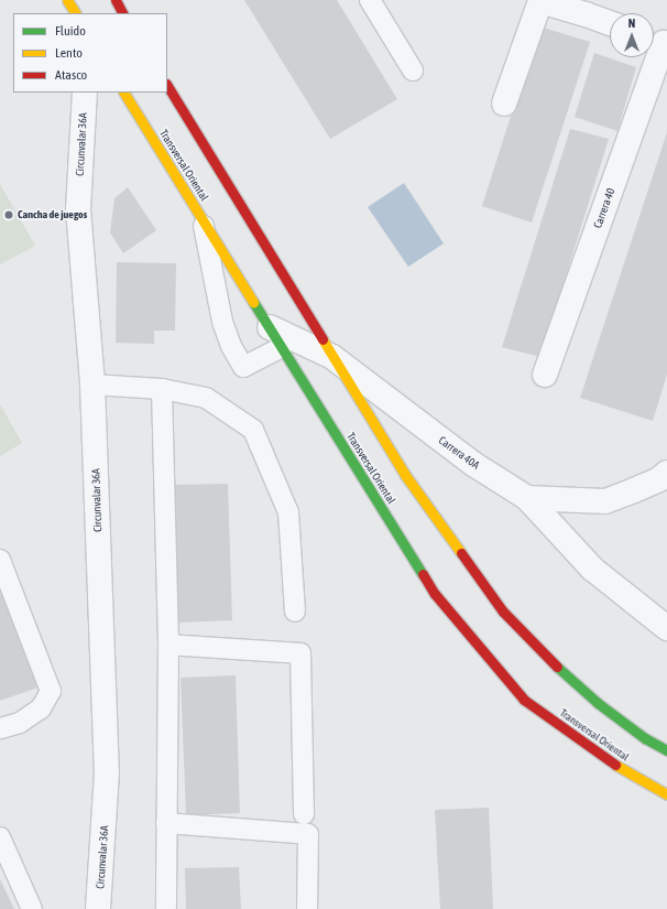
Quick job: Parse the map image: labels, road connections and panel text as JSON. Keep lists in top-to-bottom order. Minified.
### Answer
{"streets":{"main road":["Transversal Oriental"],"street":["Circunvalar 36A","Carrera 40","Carrera 40A"]},"crossings":[["Transversal Oriental","Carrera 40A"]],"places":["Cancha de juegos"],"legend":["Fluido","Lento","Atasco"],"north":"top"}
